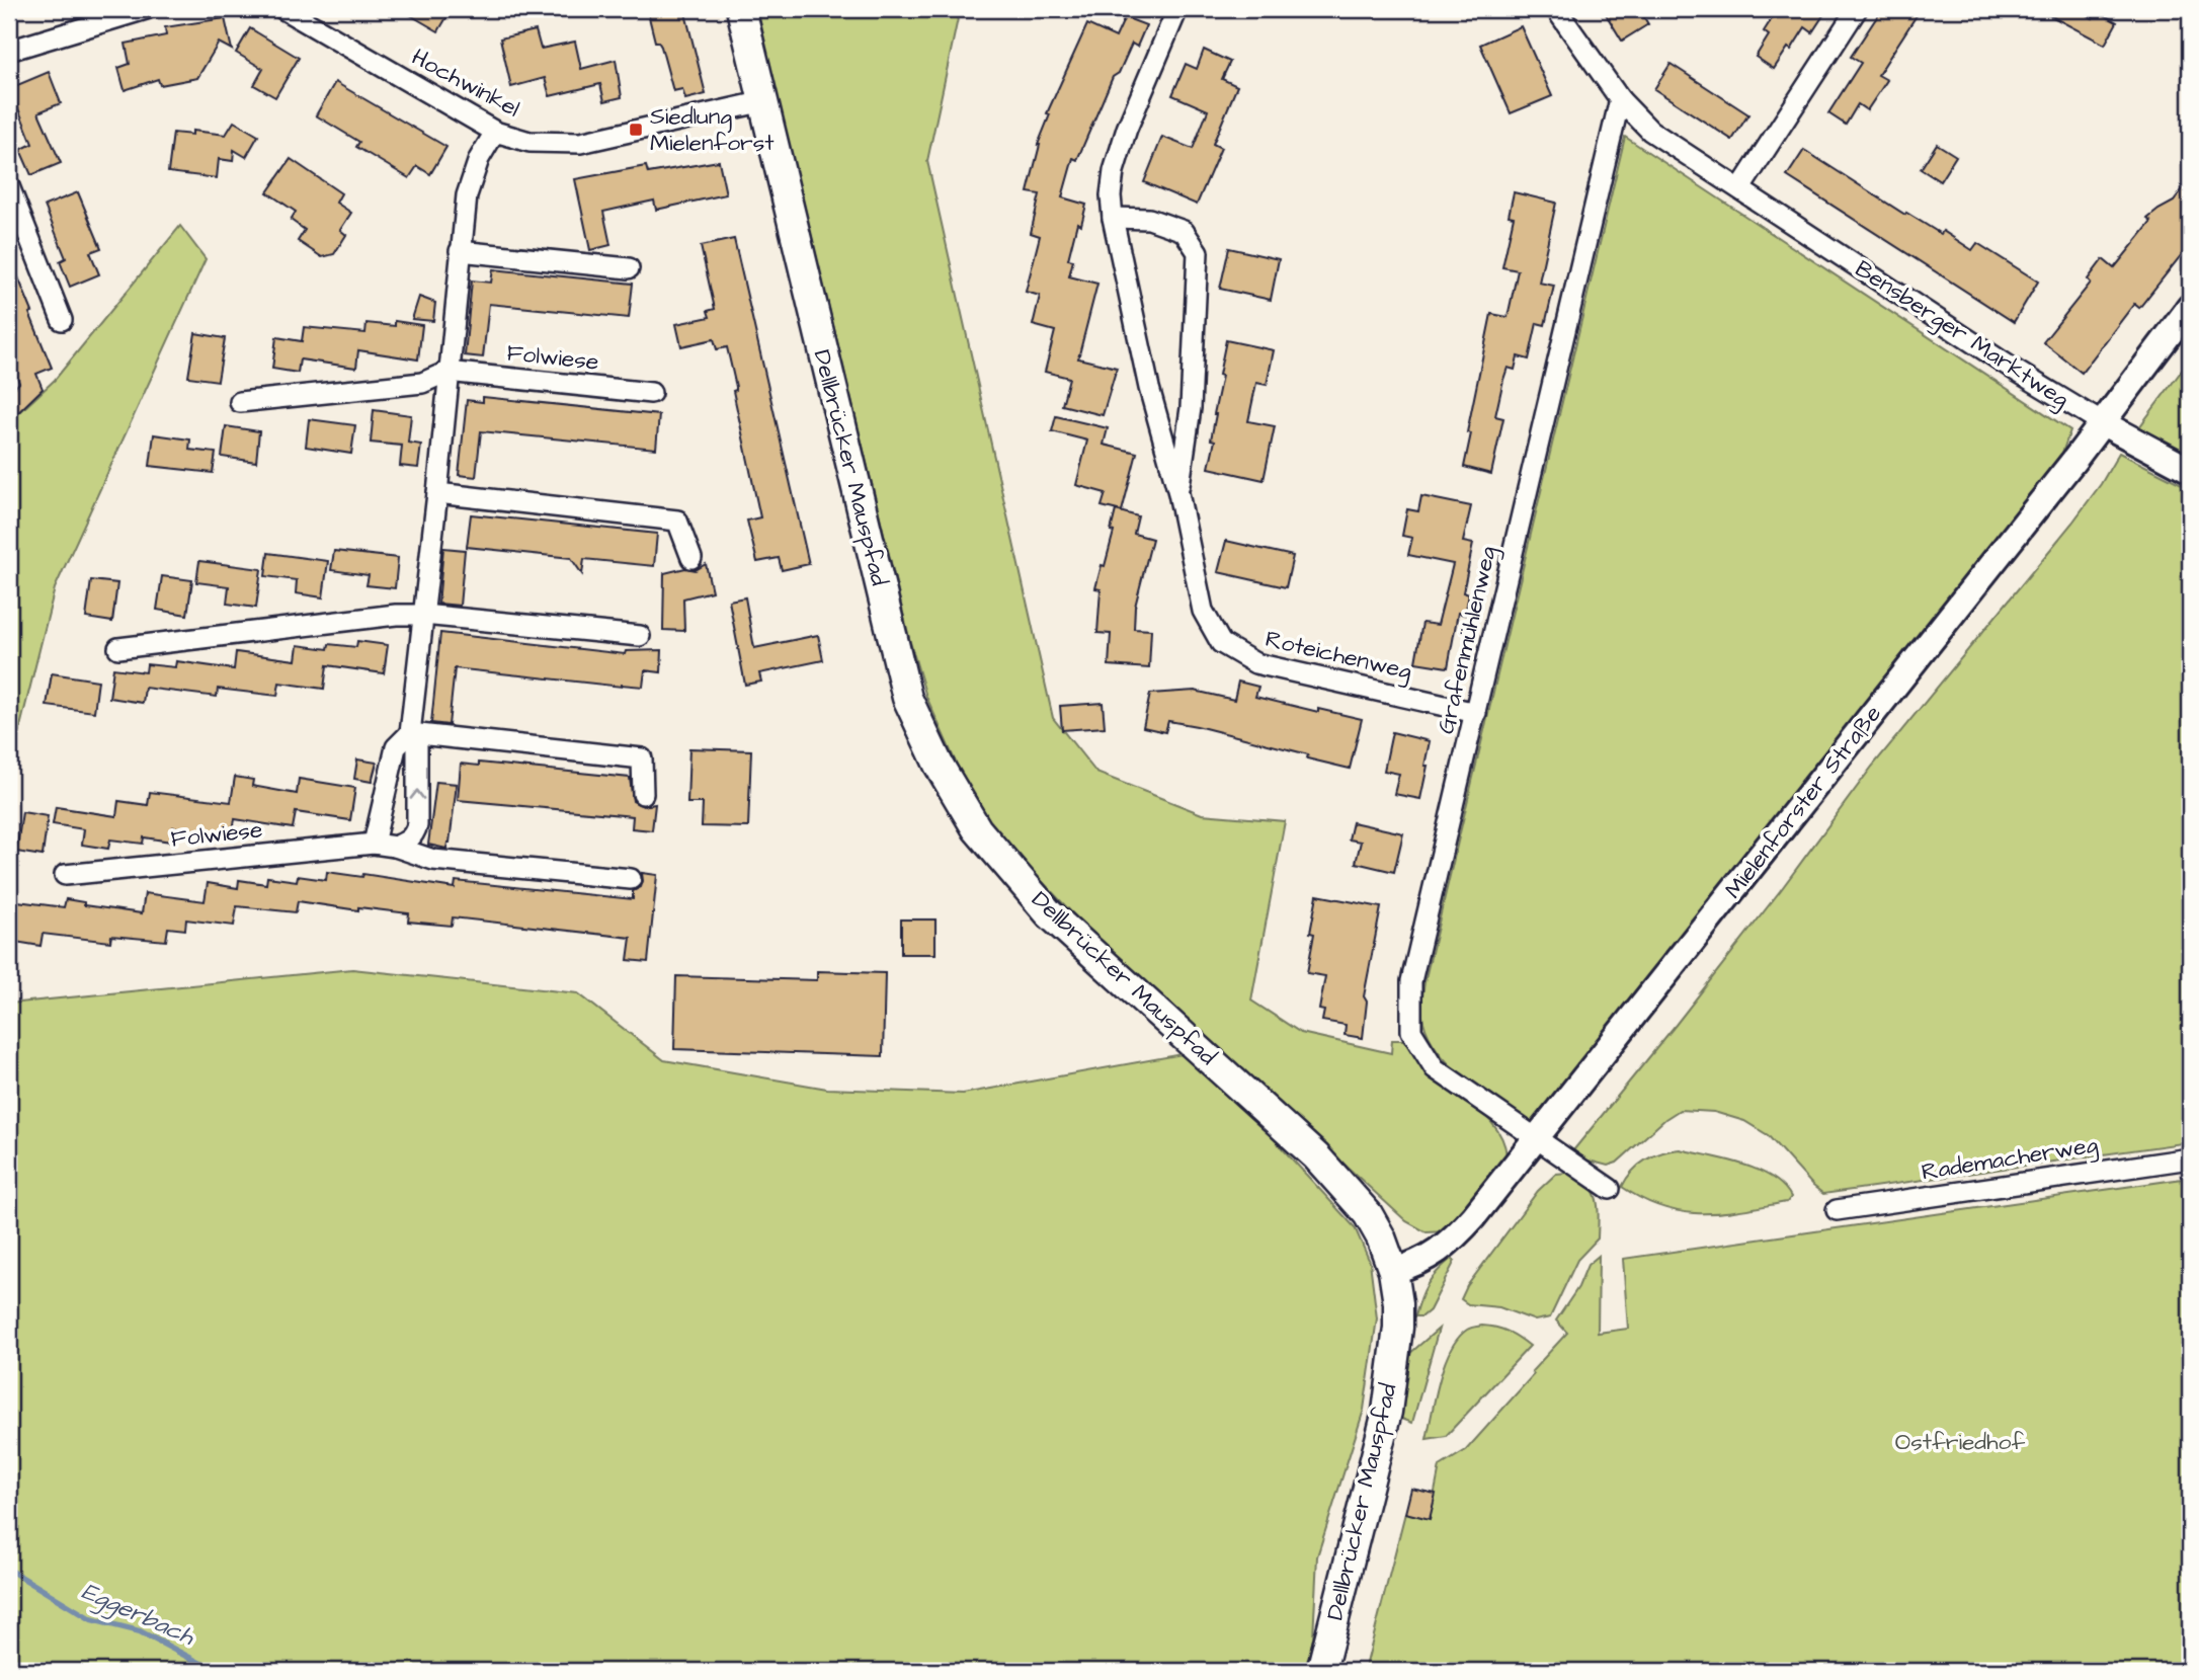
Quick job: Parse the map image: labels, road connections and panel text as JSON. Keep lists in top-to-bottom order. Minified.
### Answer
{"streets":{"main road":["Dellbrücker Mauspfad"],"street":["Hochwinkel","Bensberger Marktweg","Folwiese","Grafenmühlenweg","Roteichenweg","Mielenforster Straße","Rademacherweg"]},"crossings":[["Hochwinkel","Dellbrücker Mauspfad"],["Bensberger Marktweg","Grafenmühlenweg"],["Bensberger Marktweg","Mielenforster Straße"],["Dellbrücker Mauspfad","Mielenforster Straße"],["Grafenmühlenweg","Roteichenweg"],["Grafenmühlenweg","Mielenforster Straße"]],"water":["Eggerbach"],"parks":["Ostfriedhof"],"places":{"transit":["Siedlung Mielenforst"]}}
